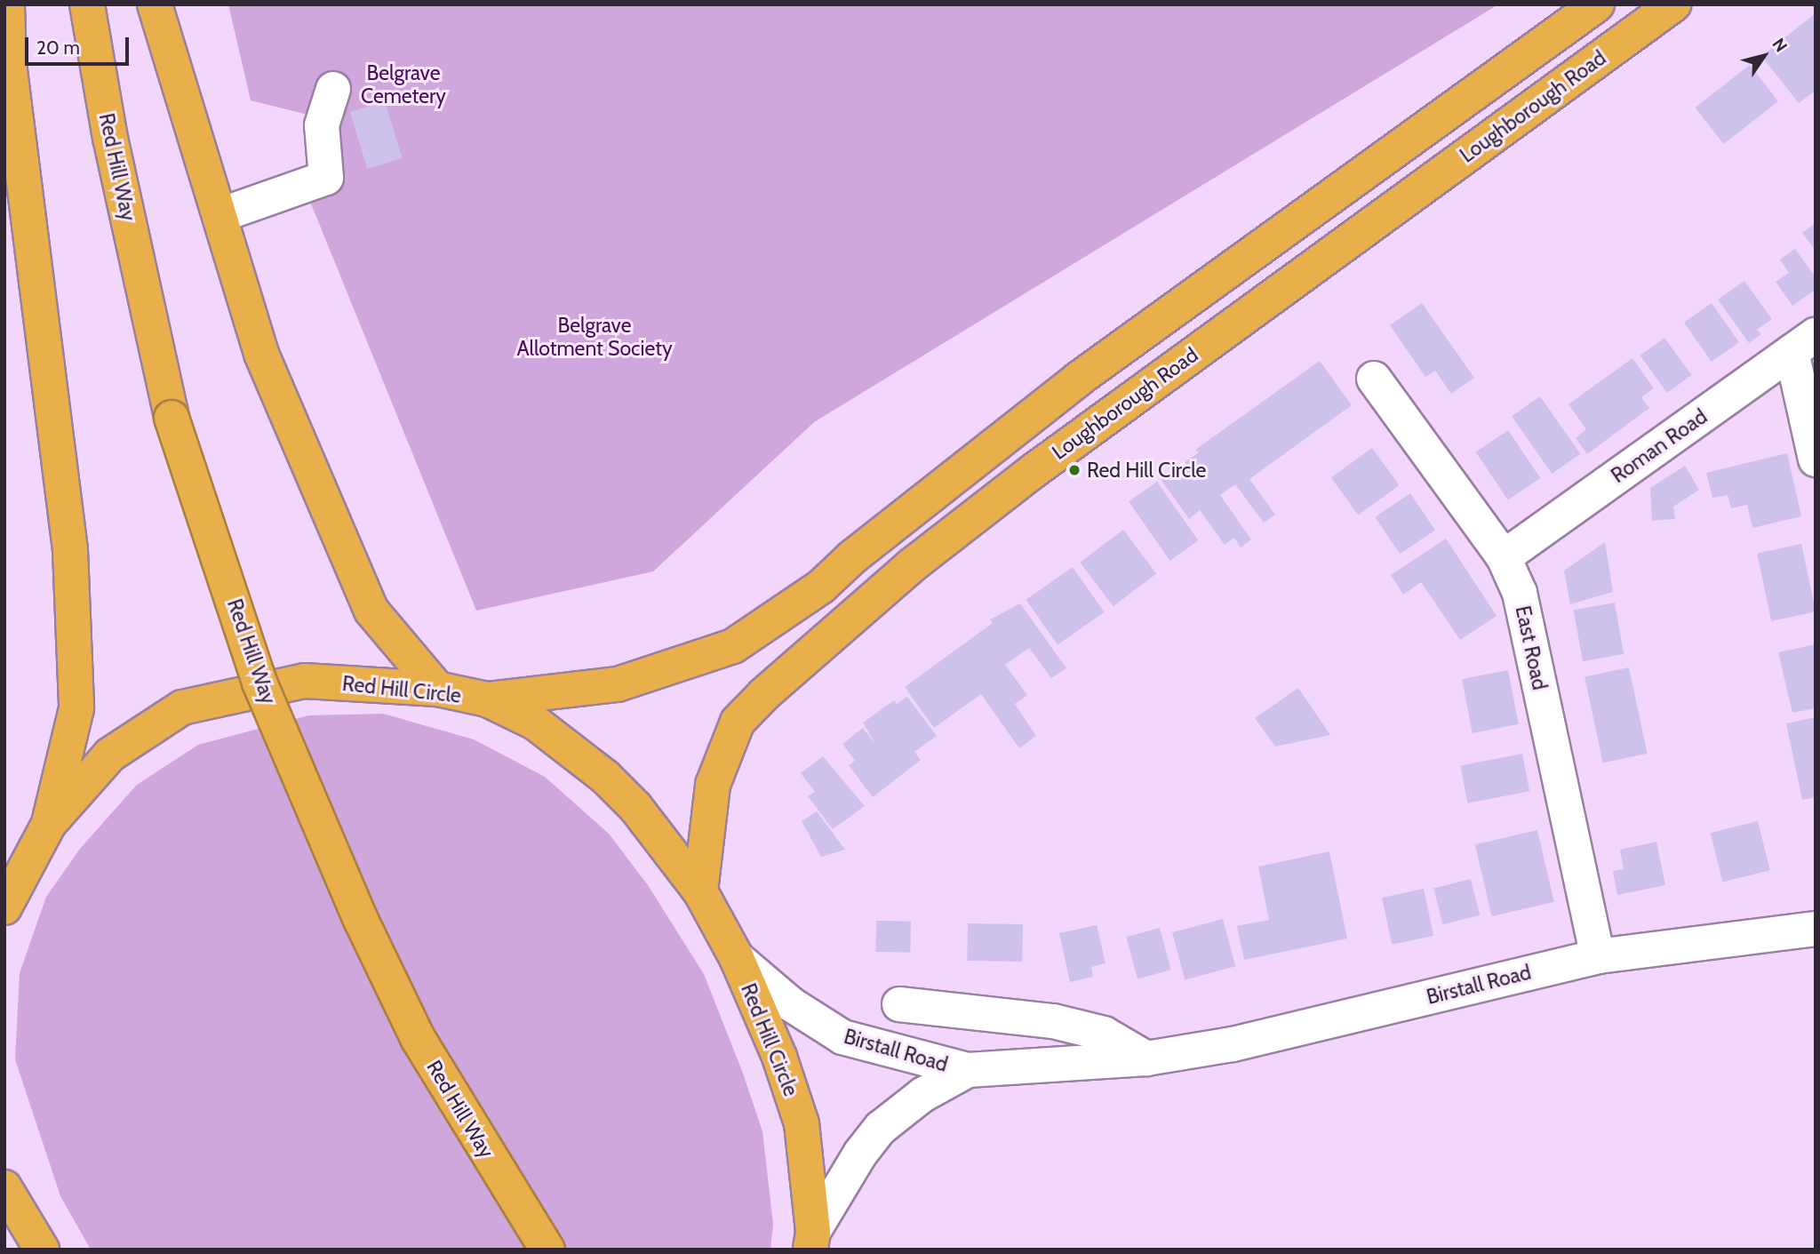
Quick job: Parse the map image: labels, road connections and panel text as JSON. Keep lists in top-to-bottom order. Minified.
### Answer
{"streets":{"highway":["Loughborough Road","Red Hill Way","Red Hill Circle"],"street":["Roman Road","East Road","Birstall Road"]},"crossings":[["Loughborough Road","Red Hill Circle"],["Roman Road","East Road"],["East Road","Birstall Road"],["Red Hill Circle","Birstall Road"]],"parks":["Belgrave Cemetery","Belgrave Allotment Society"],"places":["Red Hill Circle"],"scale_bar":"20 m","north":"top right"}
